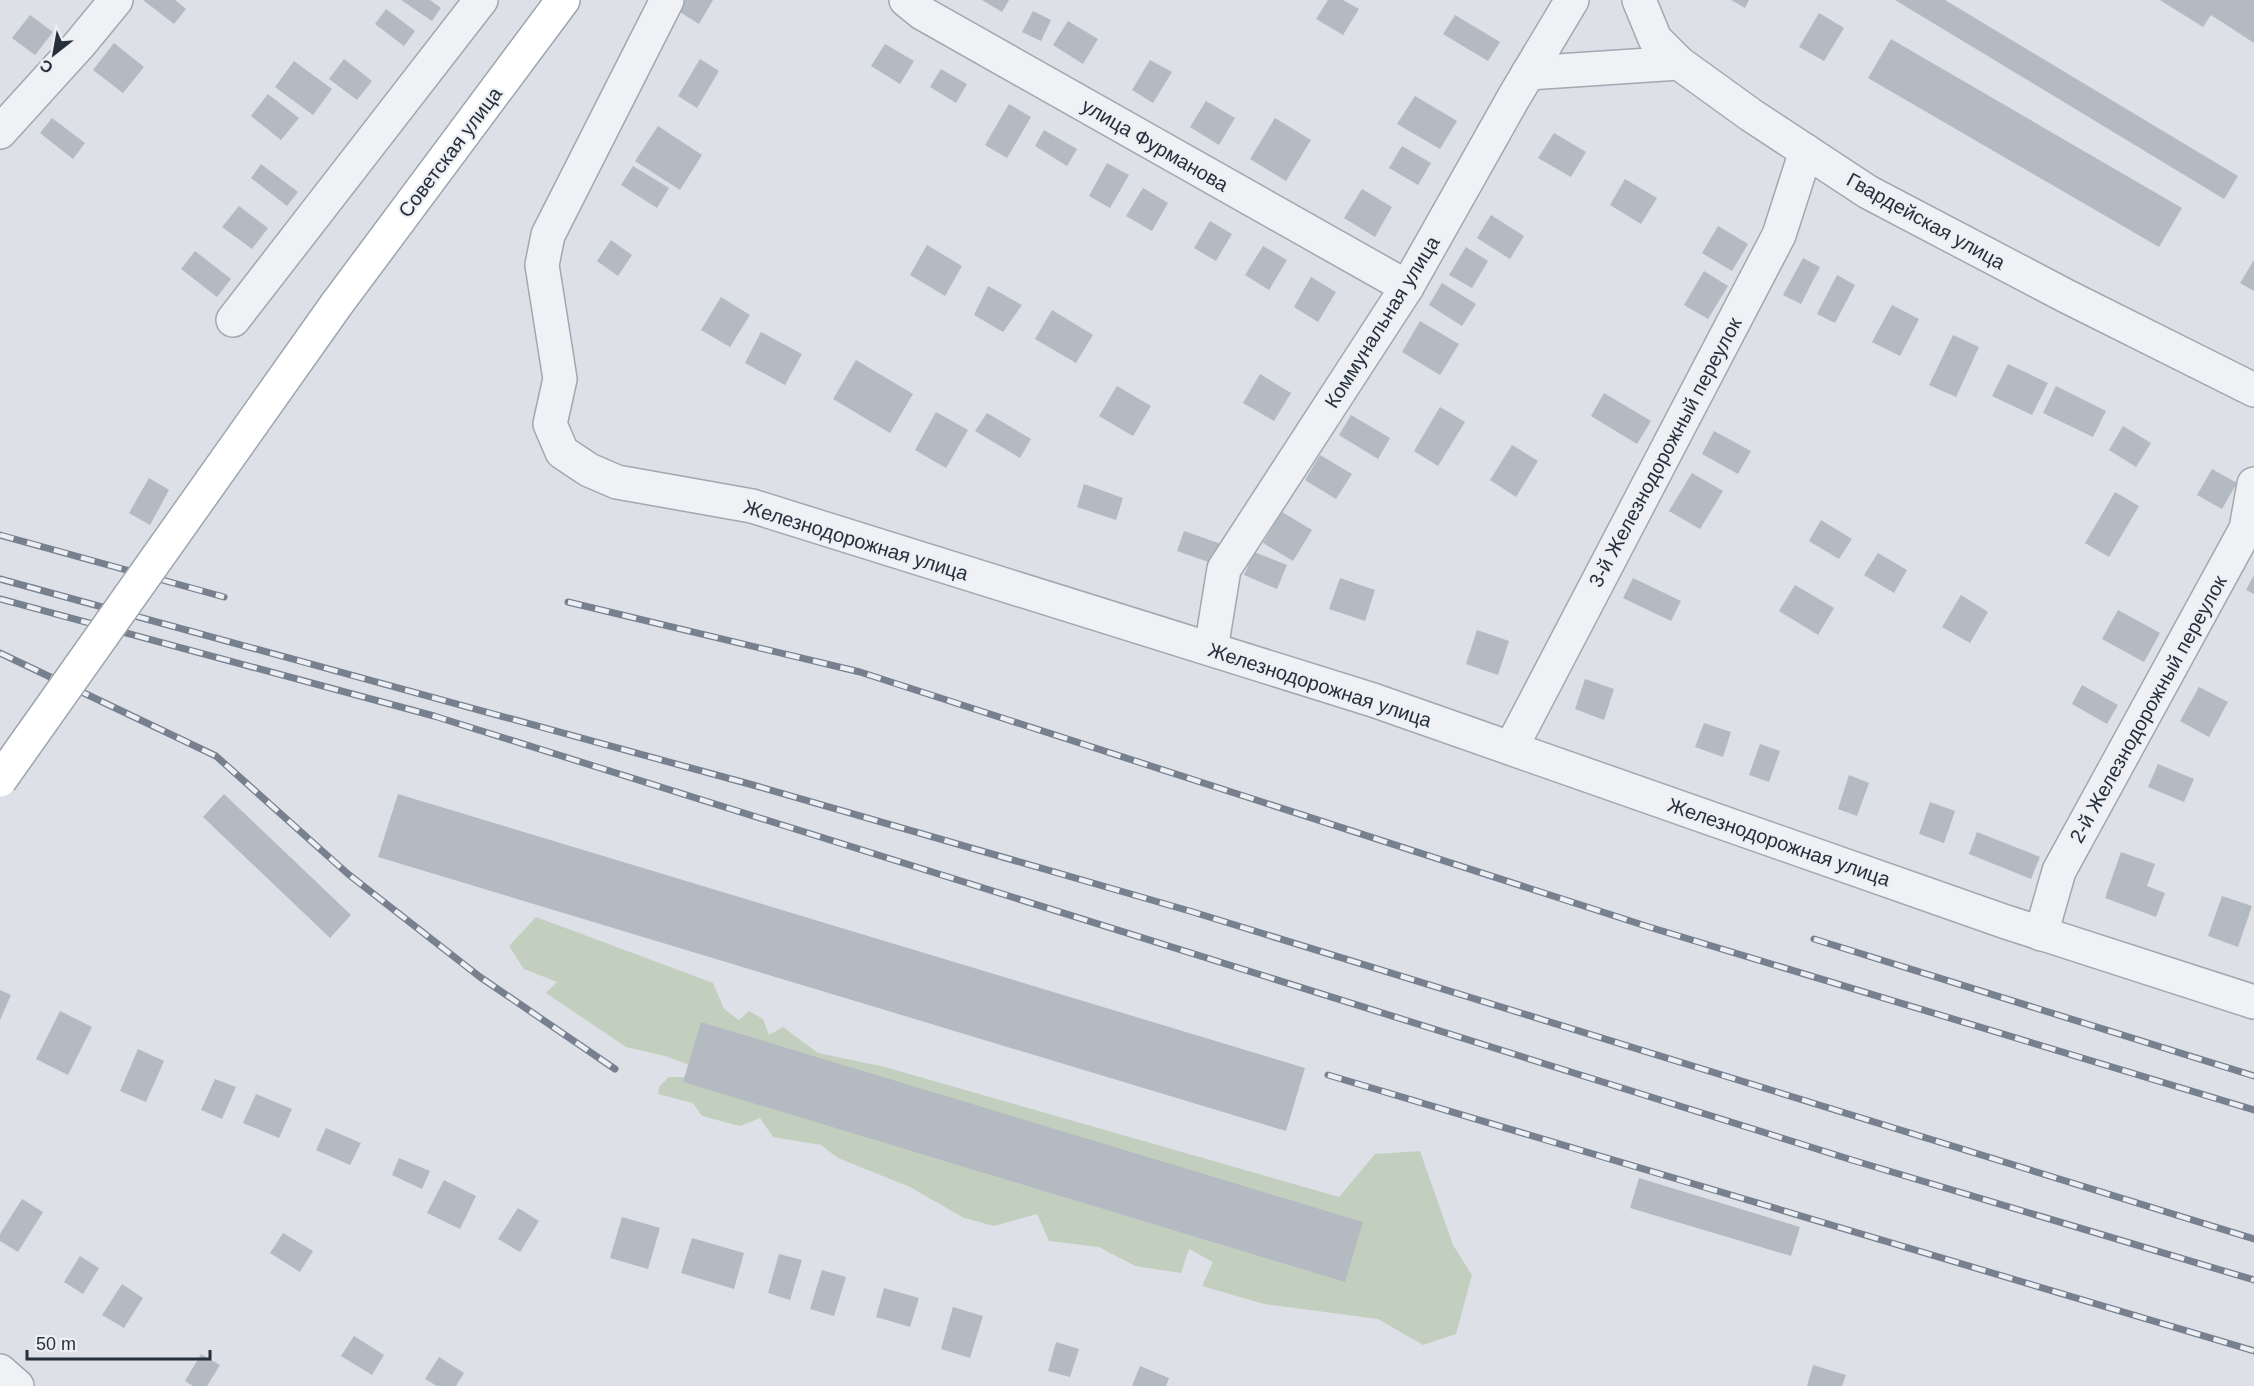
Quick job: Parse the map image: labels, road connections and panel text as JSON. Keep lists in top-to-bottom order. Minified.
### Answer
{"streets":{"main road":["Советская улица"],"street":["улица Фурманова","Гвардейская улица","Коммунальная улица","3-й Железнодорожный переулок","Железнодорожная улица","2-й Железнодорожный переулок"]},"crossings":[["улица Фурманова","Коммунальная улица"],["Гвардейская улица","3-й Железнодорожный переулок"],["Коммунальная улица","Железнодорожная улица"],["3-й Железнодорожный переулок","Железнодорожная улица"],["Железнодорожная улица","2-й Железнодорожный переулок"]],"scale_bar":"50 m","north":"bottom left"}
